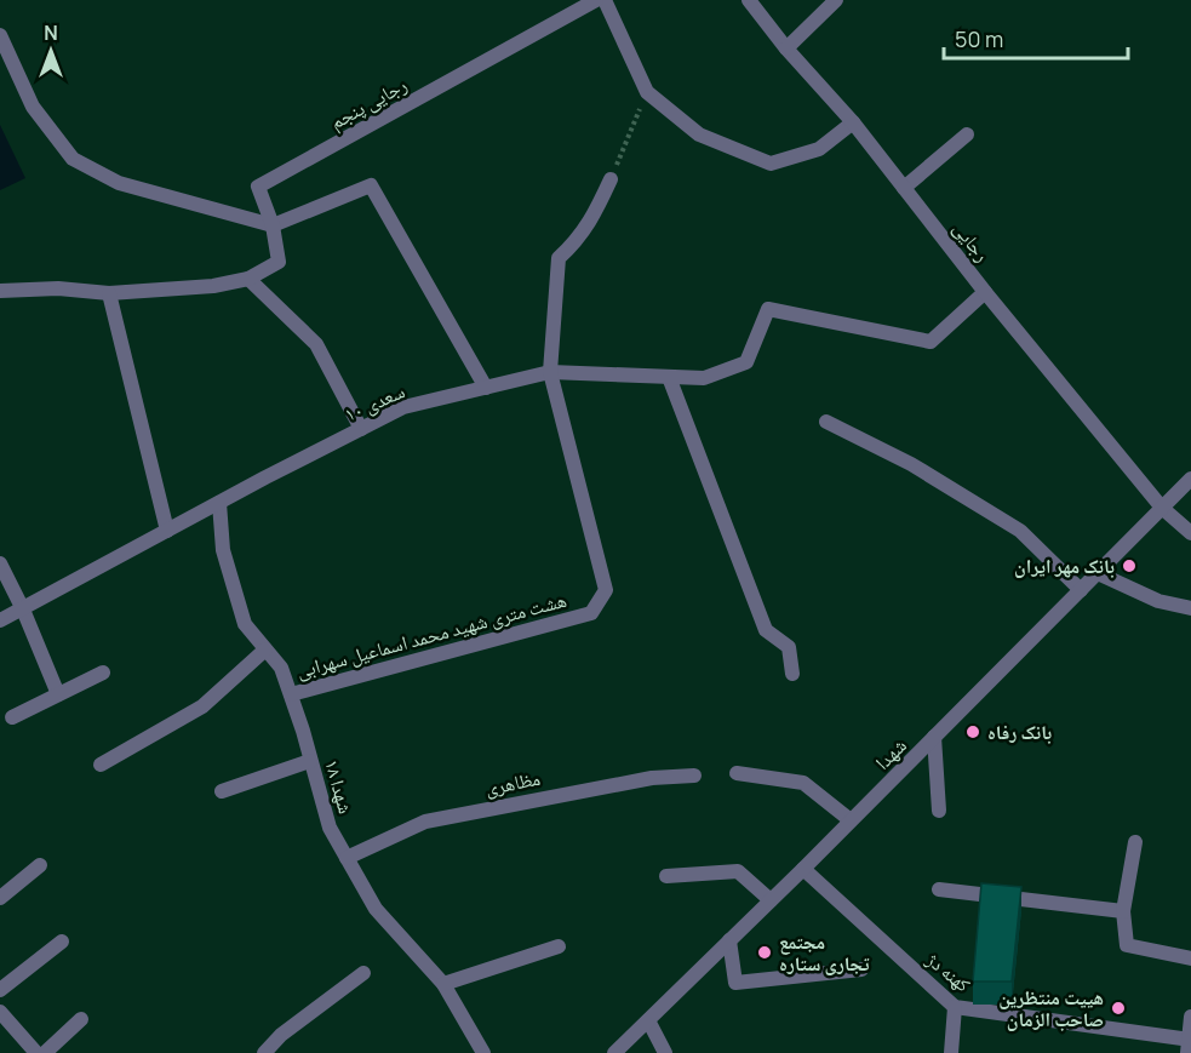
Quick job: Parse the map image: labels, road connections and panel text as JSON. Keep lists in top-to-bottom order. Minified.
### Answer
{"streets":{"street":["رجایی پنجم","رجایی","سعدی ۱۰","هشت متری شهید محمد اسماعیل سهرابی","شهدا","مظاهری","شهدا ۱۸","کهنه دژ"]},"crossings":[["رجایی","سعدی ۱۰"],["رجایی","شهدا"],["سعدی ۱۰","هشت متری شهید محمد اسماعیل سهرابی"],["سعدی ۱۰","شهدا ۱۸"],["هشت متری شهید محمد اسماعیل سهرابی","شهدا ۱۸"],["شهدا","کهنه دژ"],["مظاهری","شهدا ۱۸"]],"places":["بانک مهر ایران","بانک رفاه","مجتمع تجاری ستاره","هییت منتظرین صاحب الزمان"],"scale_bar":"50 m","north":"top"}
